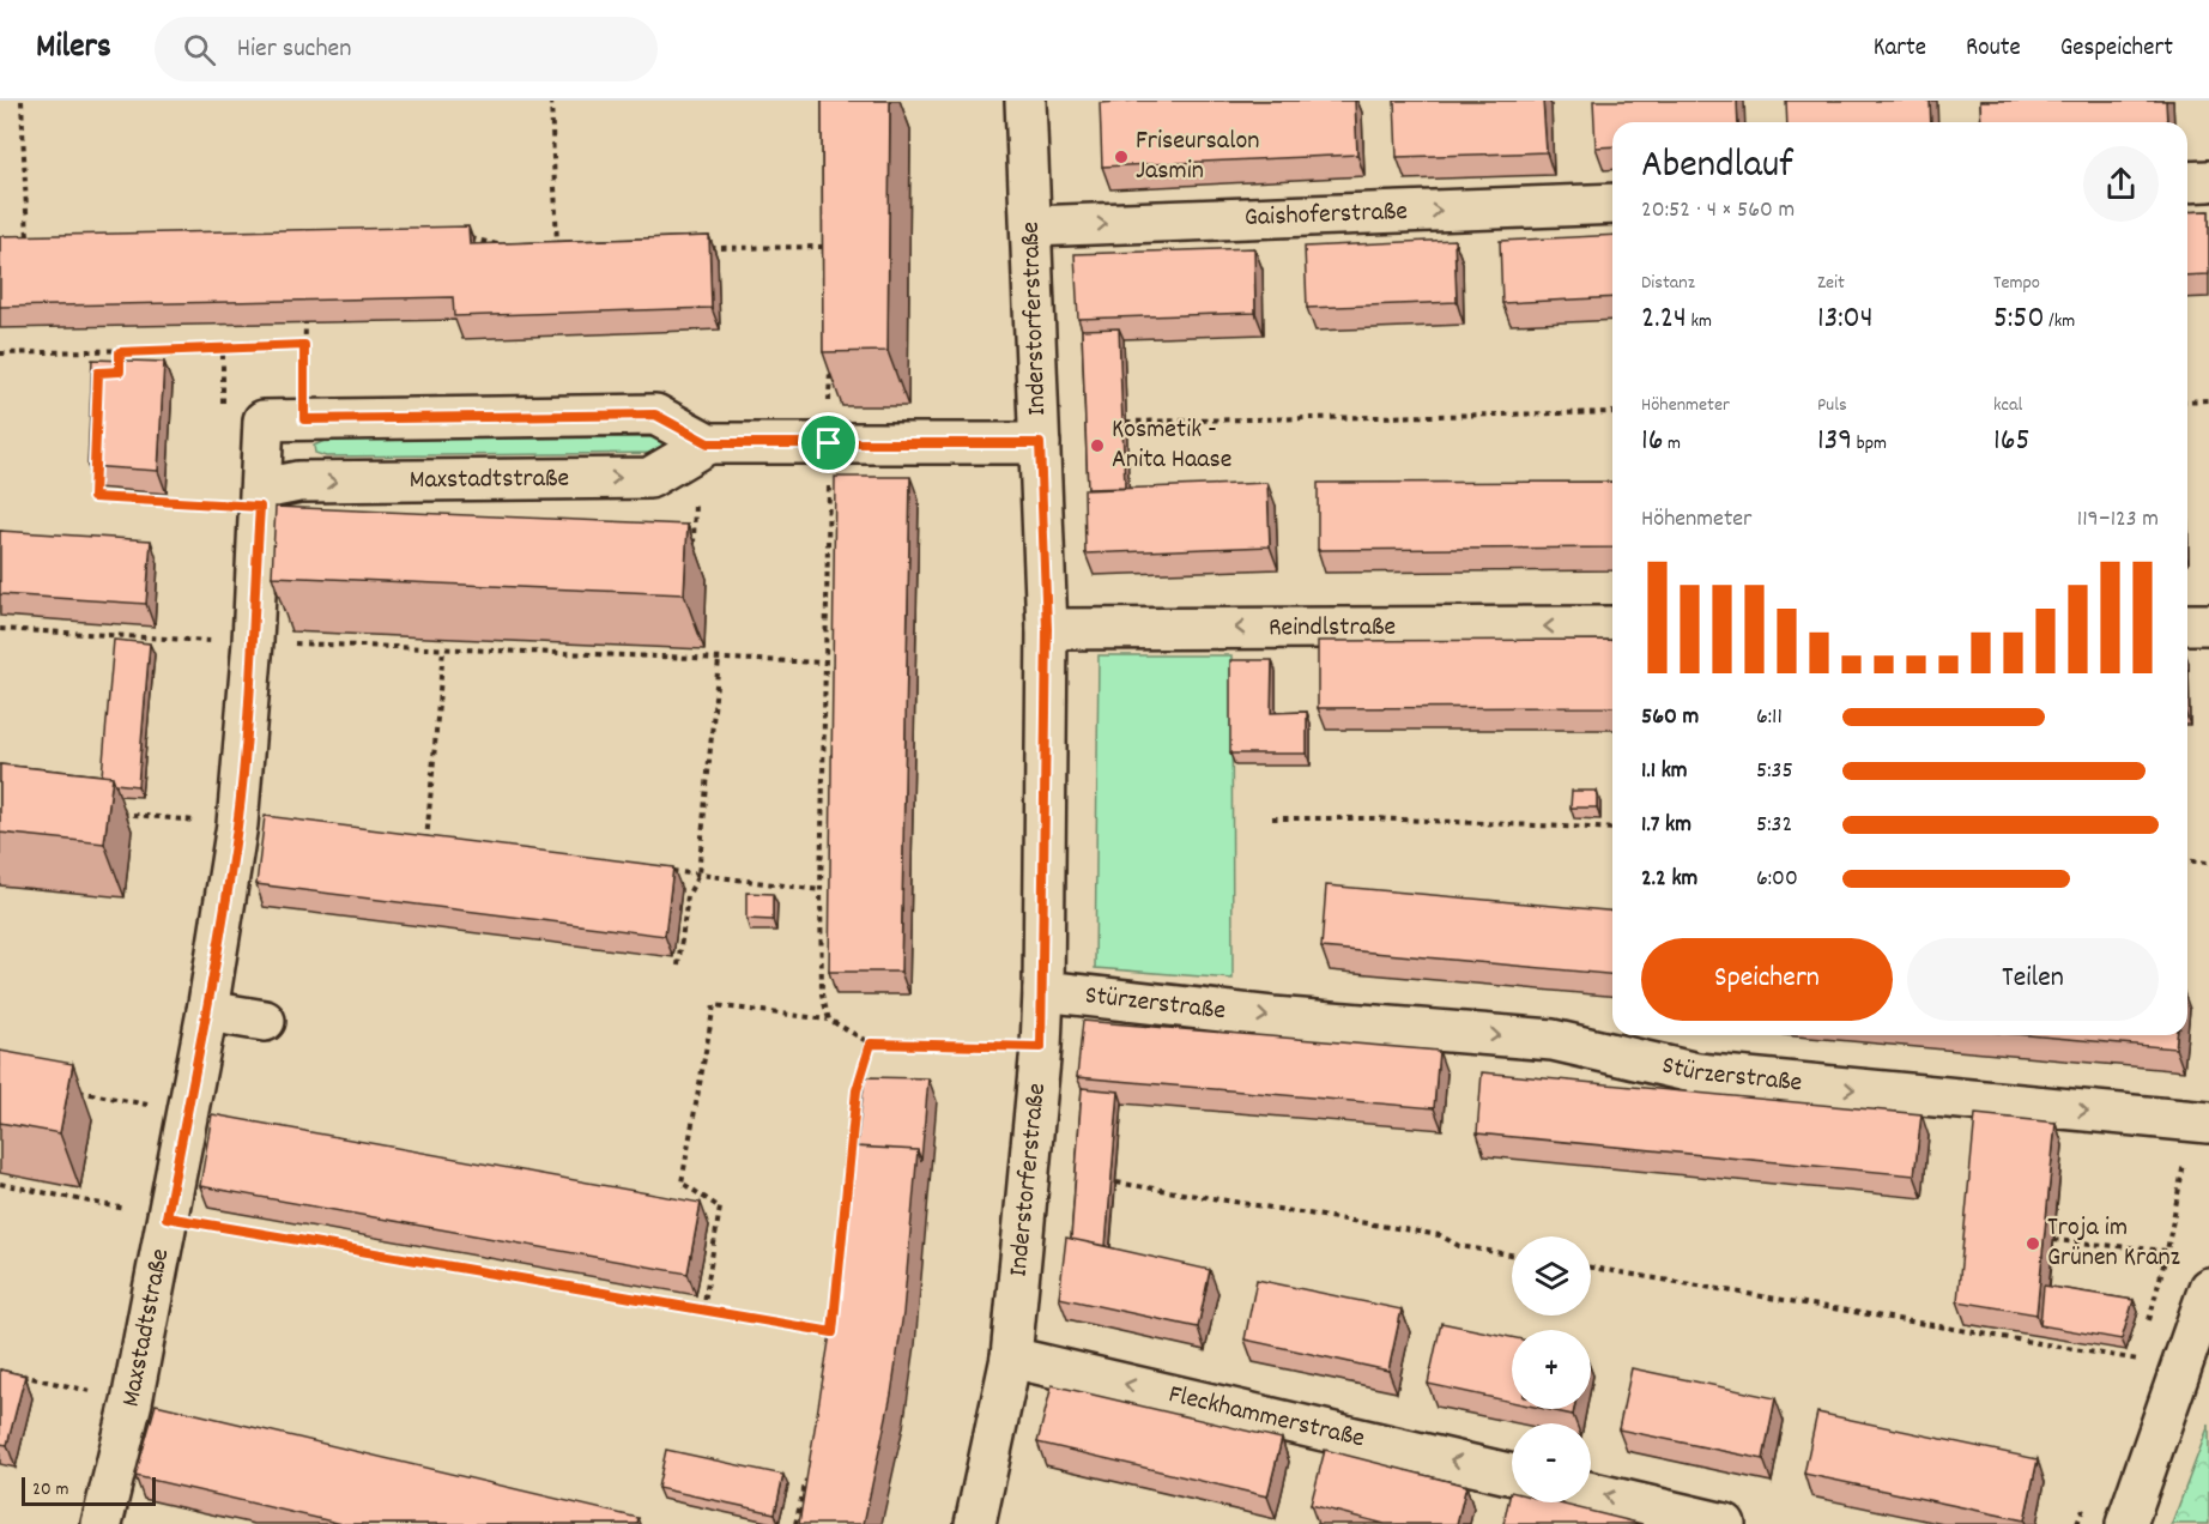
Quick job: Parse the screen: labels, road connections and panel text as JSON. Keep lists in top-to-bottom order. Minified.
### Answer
{"streets":{"street":["Gaishoferstraße","Inderstorferstraße","Maxstadtstraße","Reindlstraße","Stürzerstraße","Fleckhammerstraße"]},"crossings":[["Gaishoferstraße","Inderstorferstraße"],["Inderstorferstraße","Maxstadtstraße"],["Inderstorferstraße","Reindlstraße"],["Inderstorferstraße","Stürzerstraße"],["Inderstorferstraße","Fleckhammerstraße"]],"one_way":["Gaishoferstraße","Reindlstraße","Stürzerstraße","Fleckhammerstraße"],"places":["Friseursalon Jasmin","Kosmetik - Anita Haase","Troja im Grünen Kranz"],"scale_bar":"20 m","page":{"header":"Milers","search":"Hier suchen","nav":["Karte","Route","Gespeichert"],"heading":["Abendlauf","20:52 · 4 × 560 m"],"stats":[["Distanz","2.24 km"],["Zeit","13:04"],["Tempo","5:50 /km"],["Höhenmeter","16 m"],["Puls","139 bpm"],["kcal","165"]],"chart":["Höhenmeter","119–123 m"],"list":[{"name":"560 m","note":"6:11"},{"name":"1.1 km","note":"5:35"},{"name":"1.7 km","note":"5:32"},{"name":"2.2 km","note":"6:00"}],"buttons":["Speichern","Teilen"],"map_buttons":["+","−"],"scale":"20 m"}}
